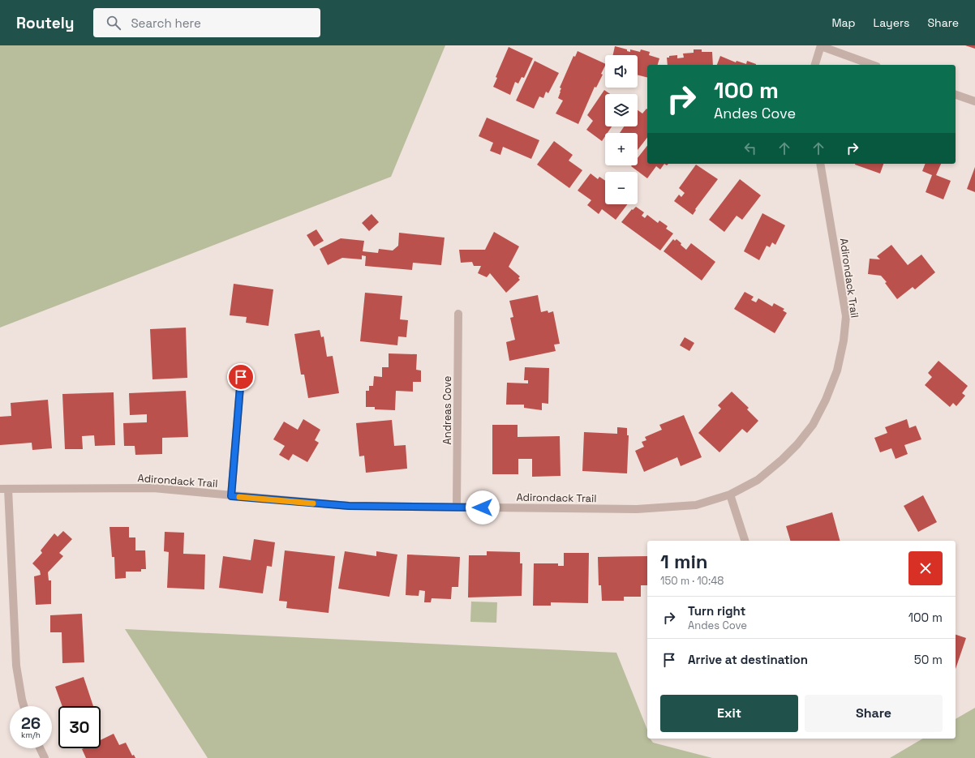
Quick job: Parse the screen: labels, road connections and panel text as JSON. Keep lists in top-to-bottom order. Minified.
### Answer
{"streets":{"street":["Adirondack Trail","Andreas Cove"]},"crossings":[["Adirondack Trail","Andreas Cove"]],"page":{"header":"Routely","search":"Search here","nav":["Map","Layers","Share"],"map_buttons":["+","−"],"turn":["100 m","Andes Cove"],"heading":["1 min","150 m · 10:48"],"list":[{"name":"Turn right","note":"Andes Cove","value":"100 m"},{"name":"Arrive at destination","value":"50 m"}],"buttons":["Exit","Share"],"speed":"26 km/h","limit":"30"}}
